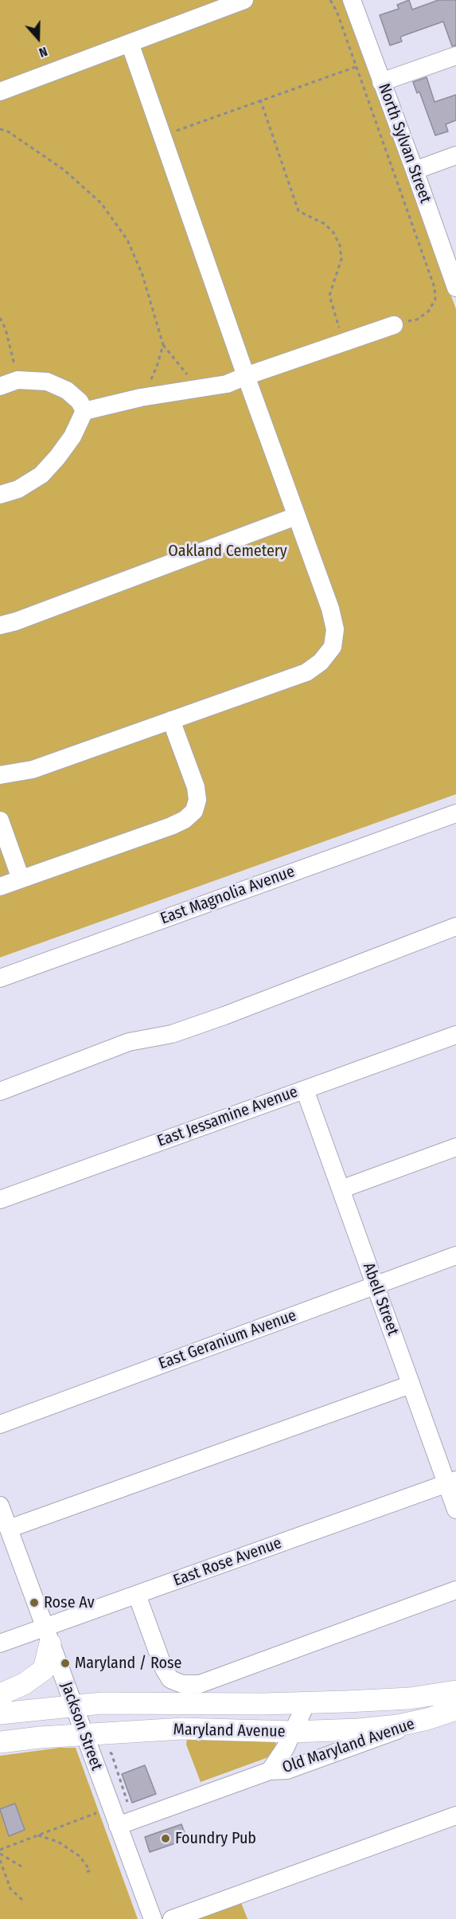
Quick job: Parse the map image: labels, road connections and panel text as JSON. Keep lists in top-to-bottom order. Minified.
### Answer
{"streets":{"main road":["Maryland Avenue"],"street":["North Sylvan Street","East Magnolia Avenue","East Jessamine Avenue","Abell Street","East Geranium Avenue","East Rose Avenue","Jackson Street","Old Maryland Avenue"]},"crossings":[["East Jessamine Avenue","Abell Street"],["Abell Street","East Geranium Avenue"],["Abell Street","East Rose Avenue"],["East Rose Avenue","Jackson Street"],["Jackson Street","Maryland Avenue"],["Jackson Street","Old Maryland Avenue"],["Maryland Avenue","Old Maryland Avenue"]],"parks":["Oakland Cemetery"],"places":["Rose Av","Maryland / Rose","Foundry Pub"],"north":"bottom"}
